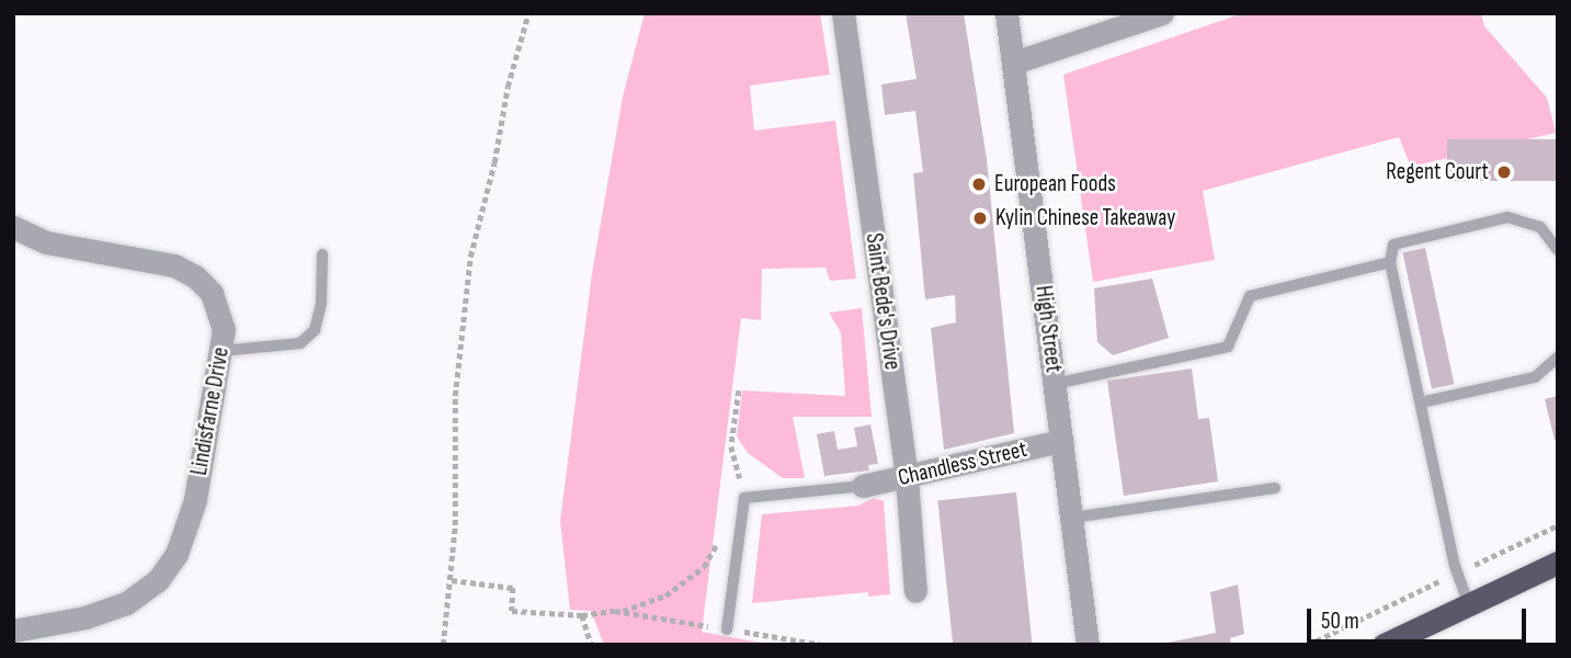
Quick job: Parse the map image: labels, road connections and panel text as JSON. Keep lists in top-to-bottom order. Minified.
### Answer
{"streets":{"street":["Saint Bede's Drive","High Street","Lindisfarne Drive","Chandless Street"]},"crossings":[["Saint Bede's Drive","Chandless Street"],["High Street","Chandless Street"]],"places":["Regent Court","European Foods","Kylin Chinese Takeaway"],"scale_bar":"50 m"}
